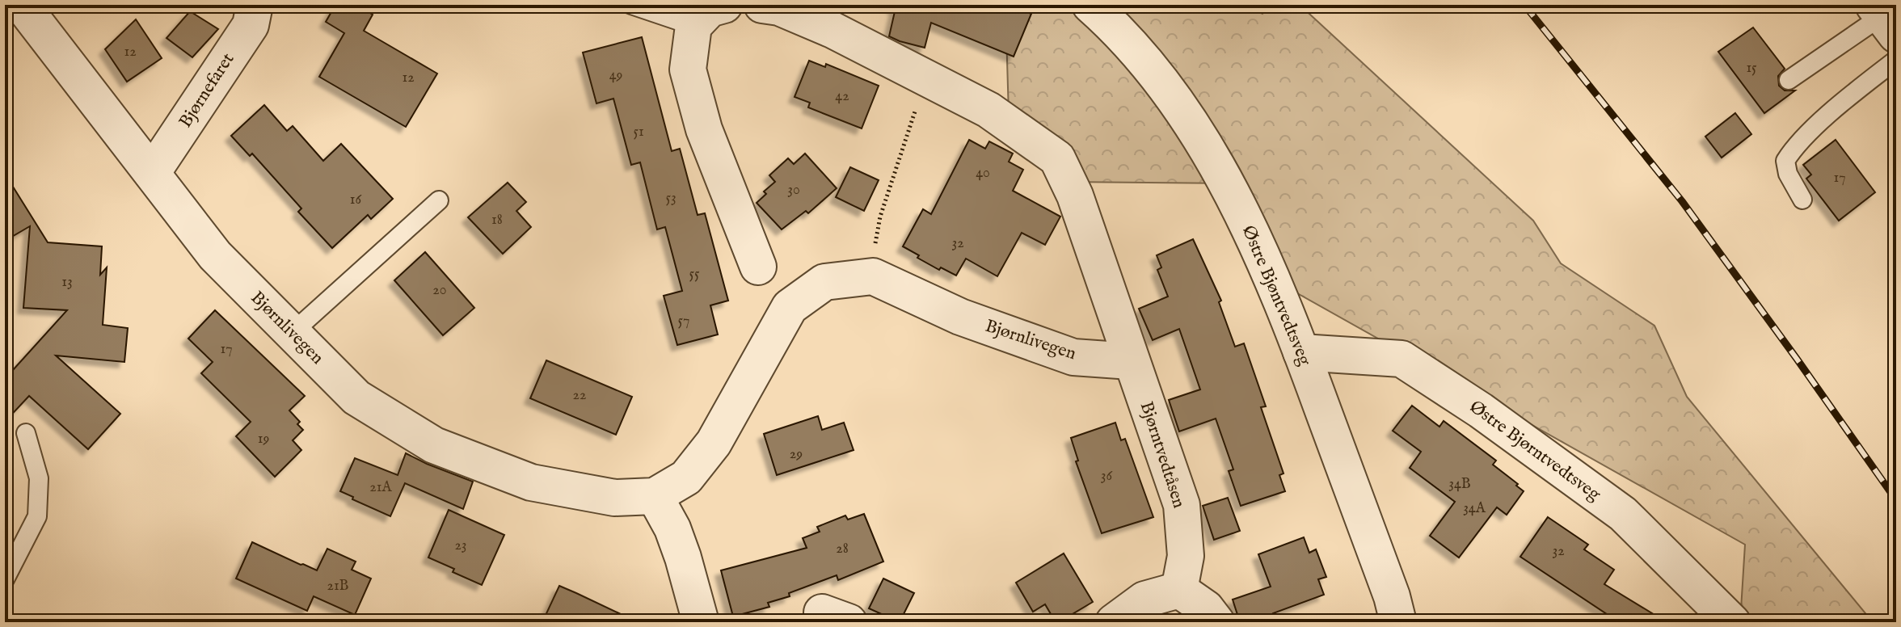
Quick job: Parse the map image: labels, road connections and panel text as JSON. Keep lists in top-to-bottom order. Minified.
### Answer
{"streets":{"street":["Bjørnefaret","Østre Bjøntvedtsveg","Bjørnlivegen","Østre Bjørntvedtsveg","Bjørntvedtåsen"]},"crossings":[["Bjørnefaret","Bjørnlivegen"],["Østre Bjøntvedtsveg","Østre Bjørntvedtsveg"],["Bjørnlivegen","Bjørntvedtåsen"]],"house_numbers":["12","15","49","12","42","51","40","17","30","53","16","18","32","55","13","20","57","17","22","19","29","36","34B","21A","34A","23","28","32","21B"]}
